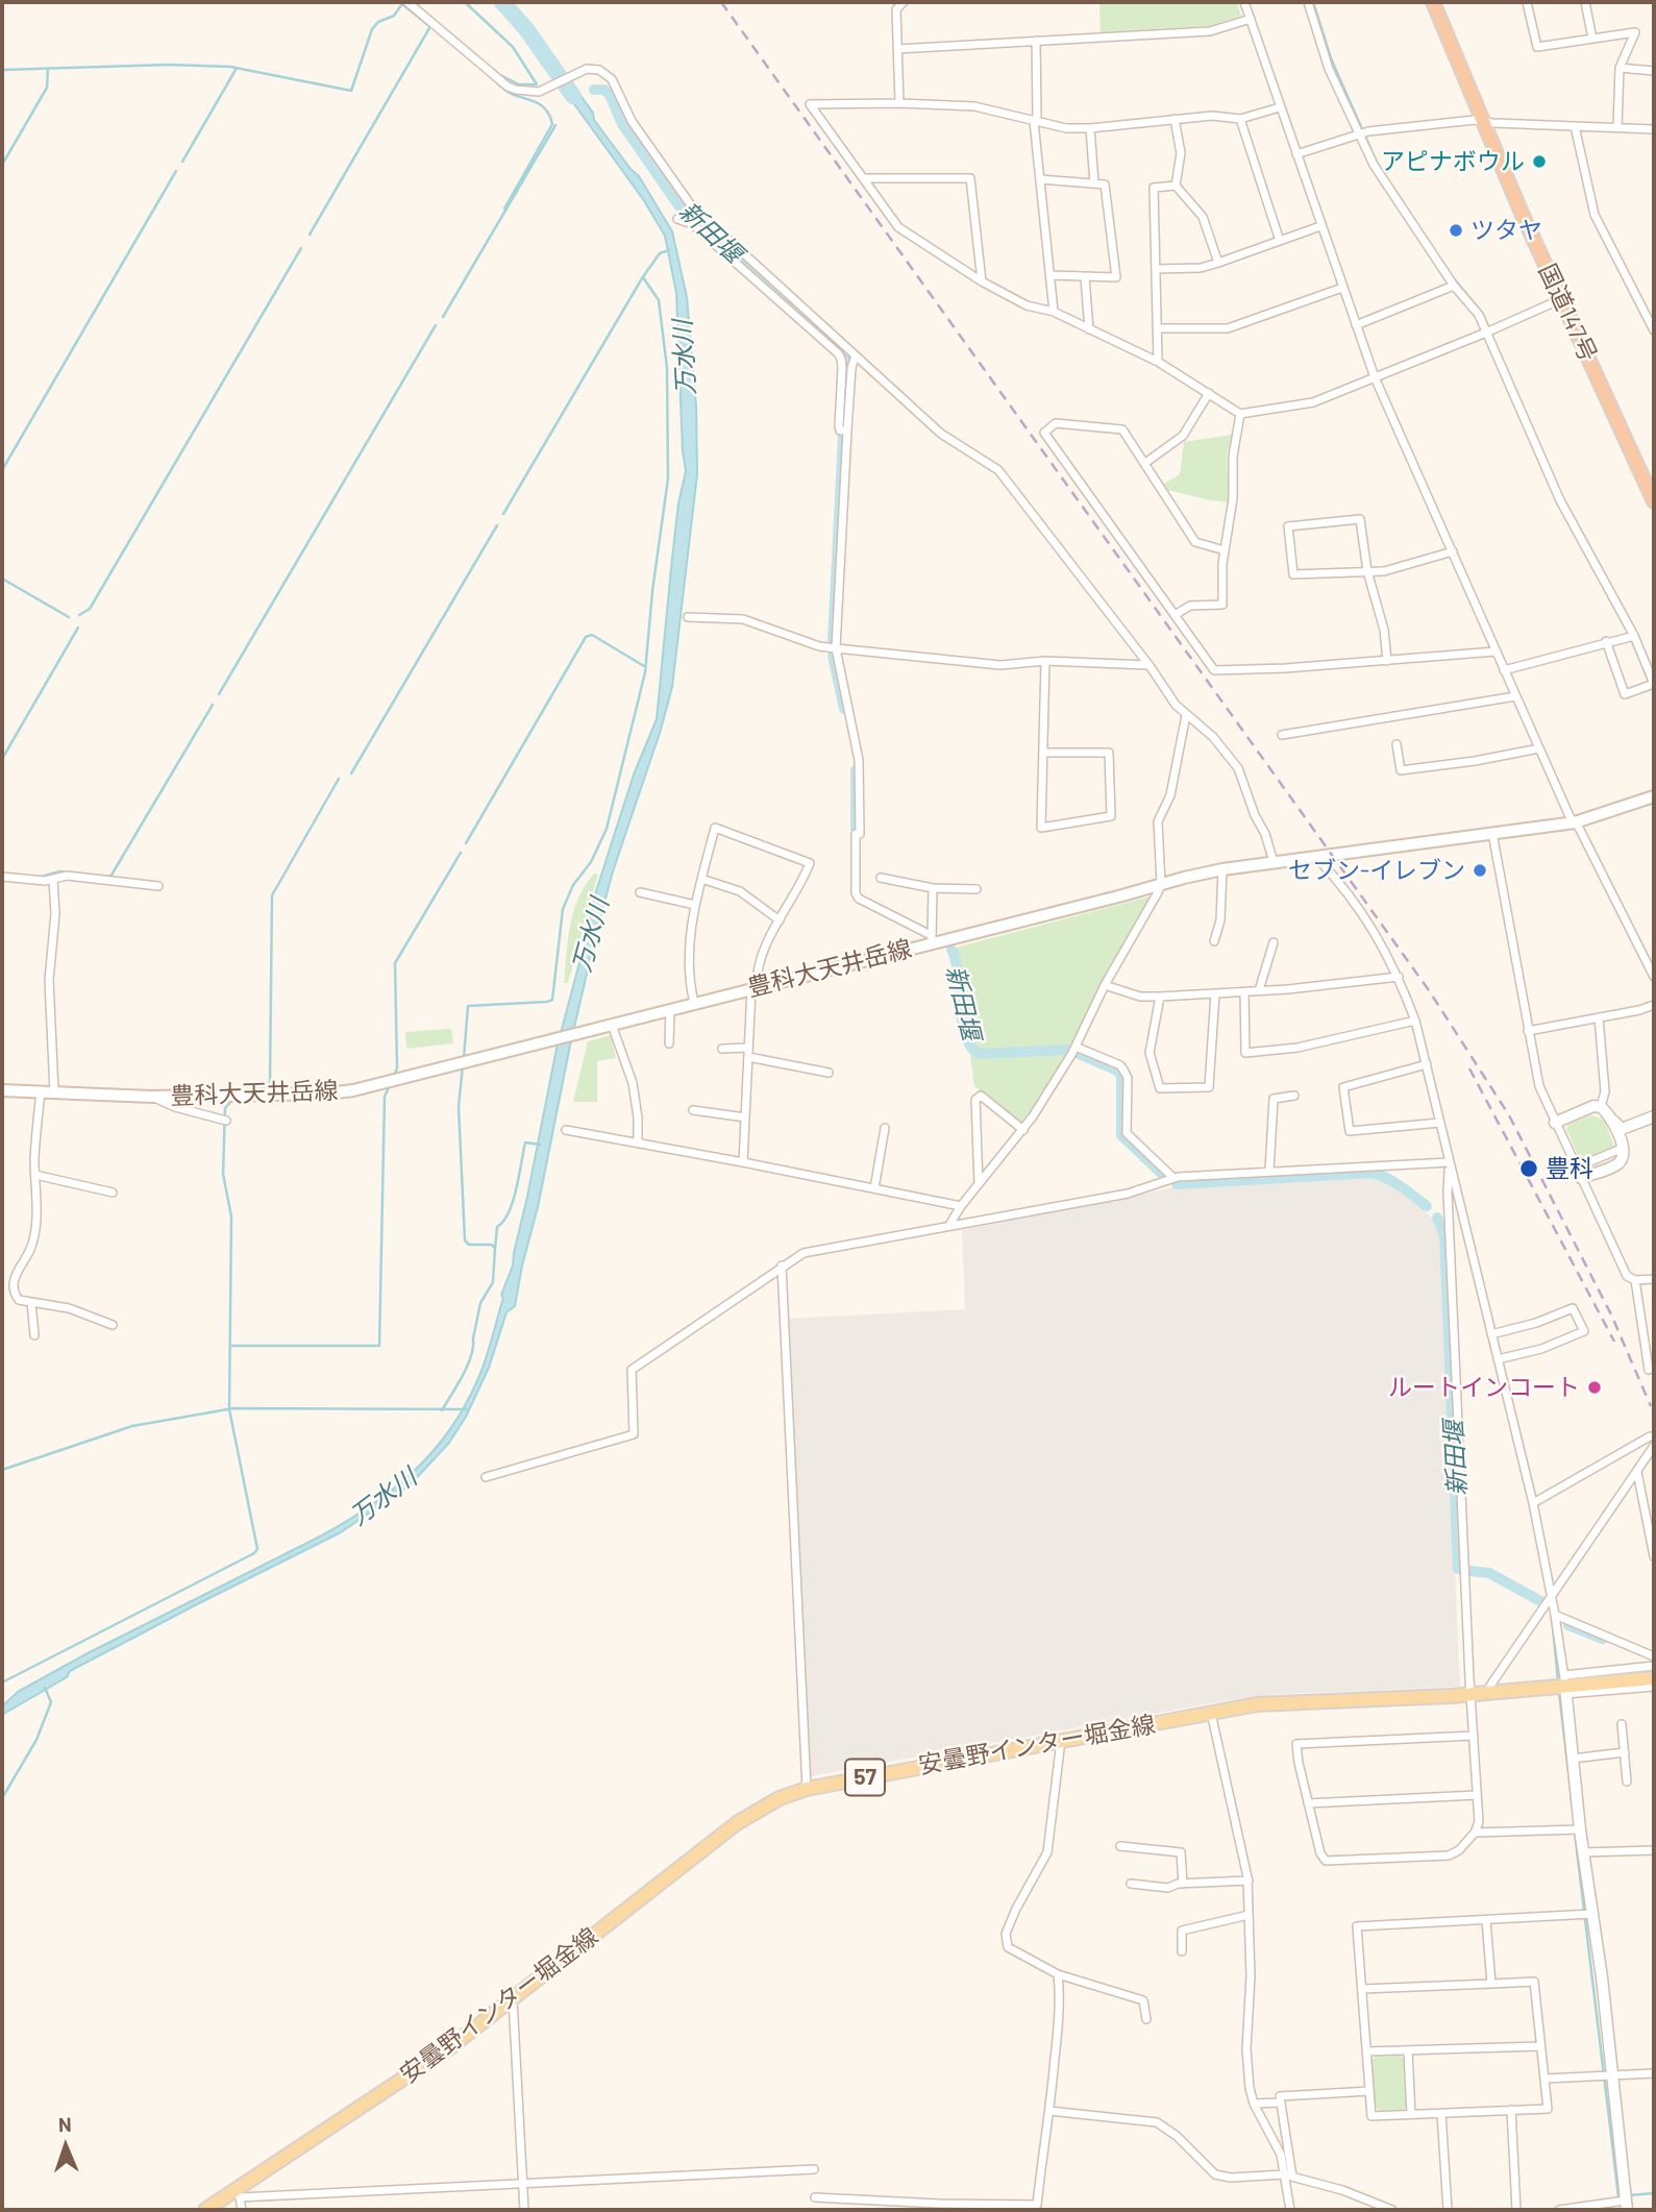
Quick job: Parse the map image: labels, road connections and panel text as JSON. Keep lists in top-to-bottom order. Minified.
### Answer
{"streets":{"highway":["国道147号"],"main road":["豊科大天井岳線","安曇野インター堀金線","57"]},"water":["新田堰","万水川"],"places":["アピナボウル","ツタヤ","セブン-イレブン","豊科","ルートインコート"],"north":"top"}
